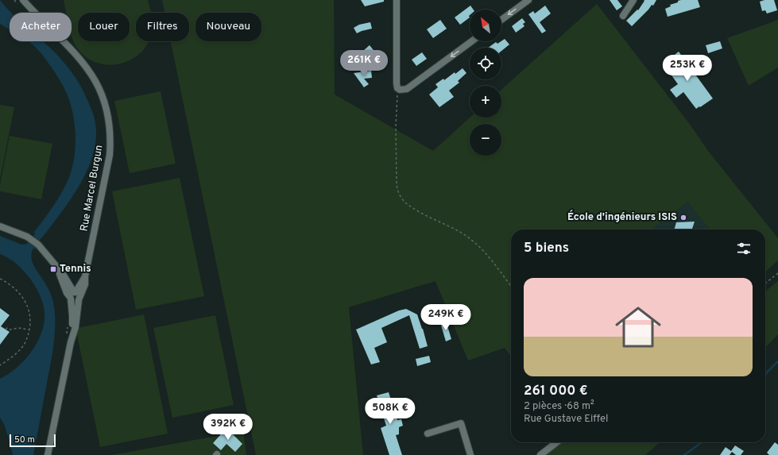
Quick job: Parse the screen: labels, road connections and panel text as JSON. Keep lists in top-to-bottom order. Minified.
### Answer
{"streets":{"street":["Rue Marcel Burgun"]},"places":{"other":["École d'ingénieurs ISIS"],"transit":["Tennis"]},"scale_bar":"50 m","north":"top left","page":{"map_buttons":["+","−"],"chip":["Acheter","Louer","Filtres","Nouveau"],"price":["261K €","253K €","249K €","508K €","392K €"],"heading":"5 biens","list":[{"name":"261 000 €","note":"2 pièces · 68 m² · Rue Gustave Eiffel"}],"scale":"50 m"}}
